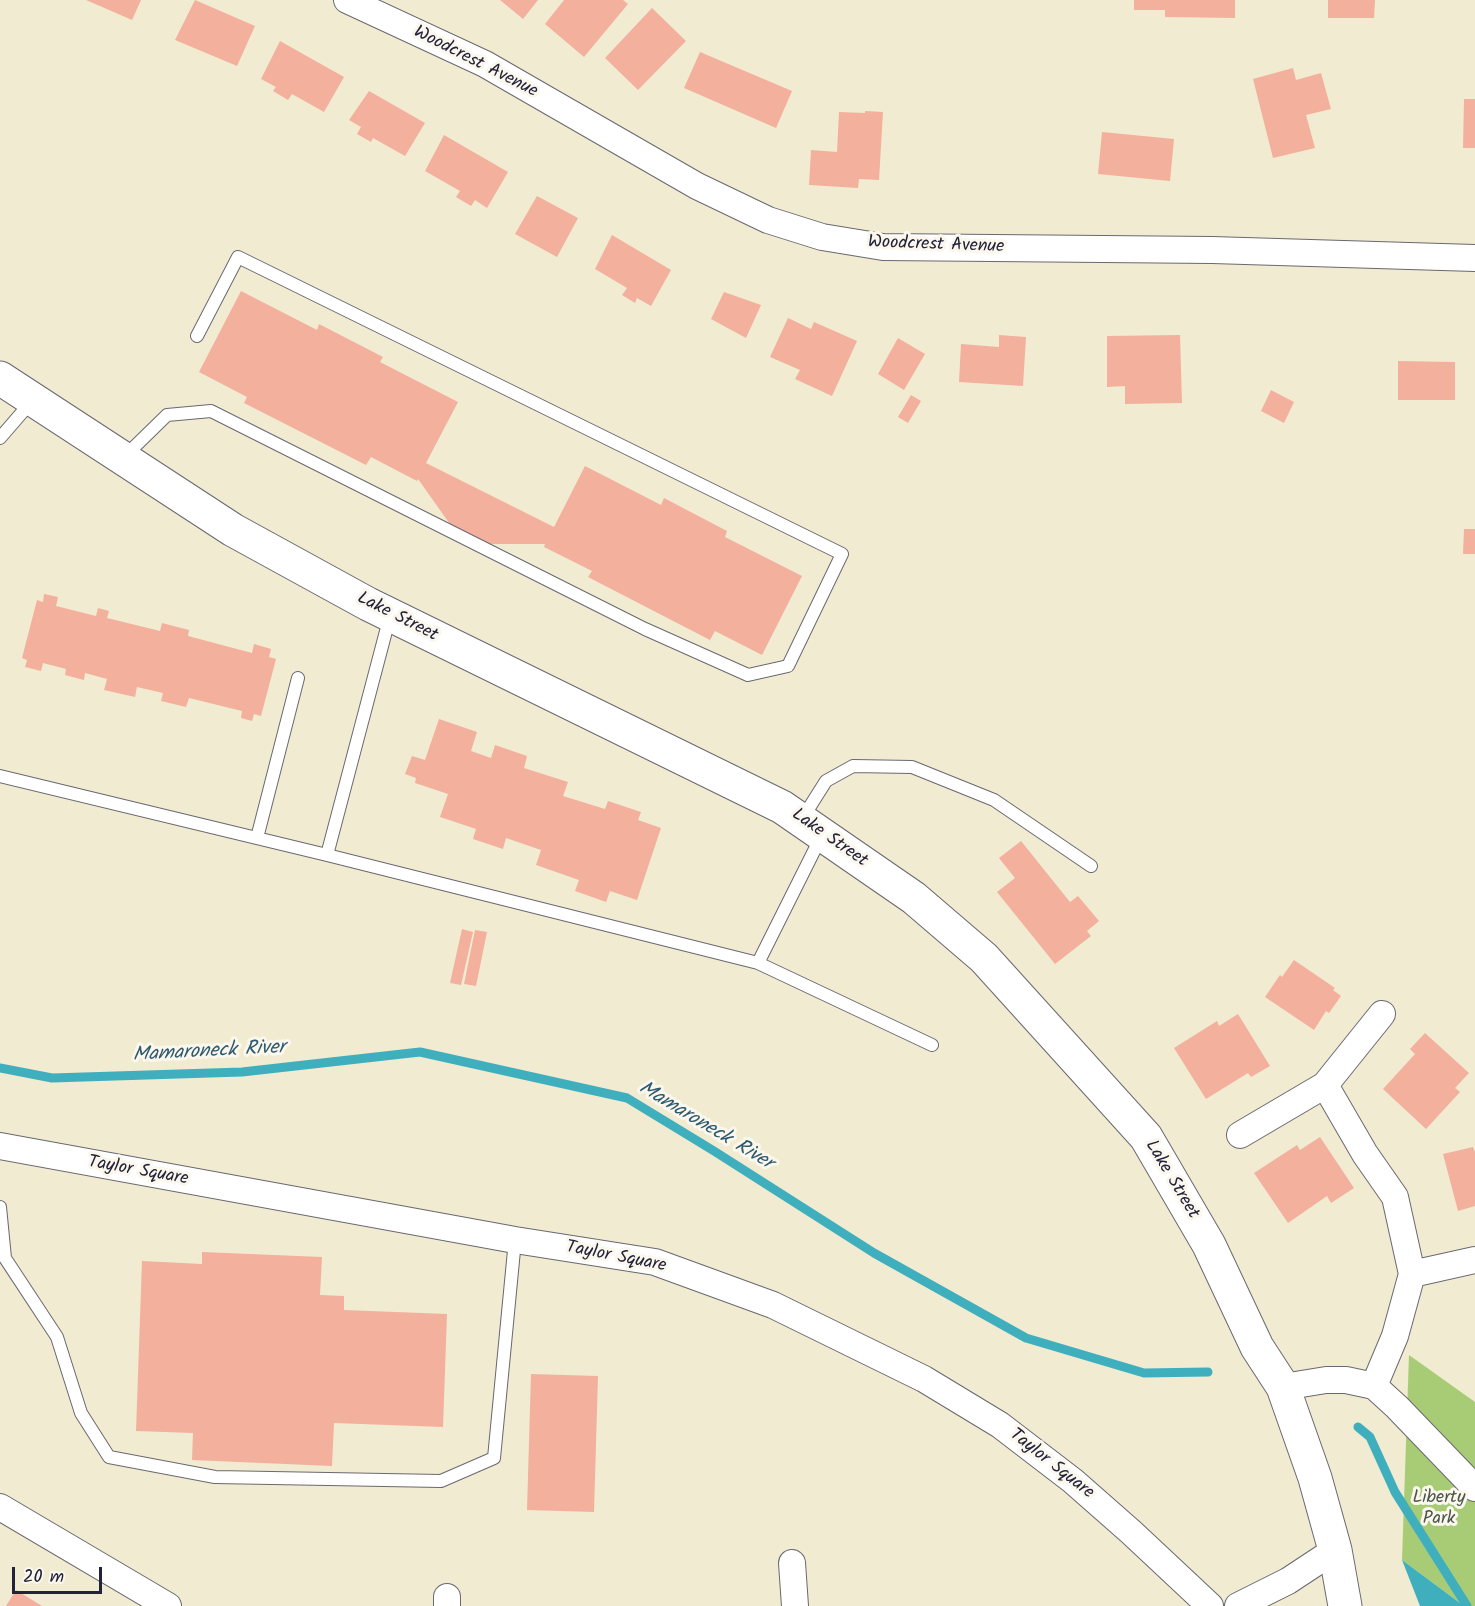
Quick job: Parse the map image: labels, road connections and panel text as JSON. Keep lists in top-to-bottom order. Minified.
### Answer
{"streets":{"main road":["Lake Street"],"street":["Woodcrest Avenue","Taylor Square"]},"water":["Mamaroneck River"],"parks":["Liberty Park"],"scale_bar":"20 m"}
